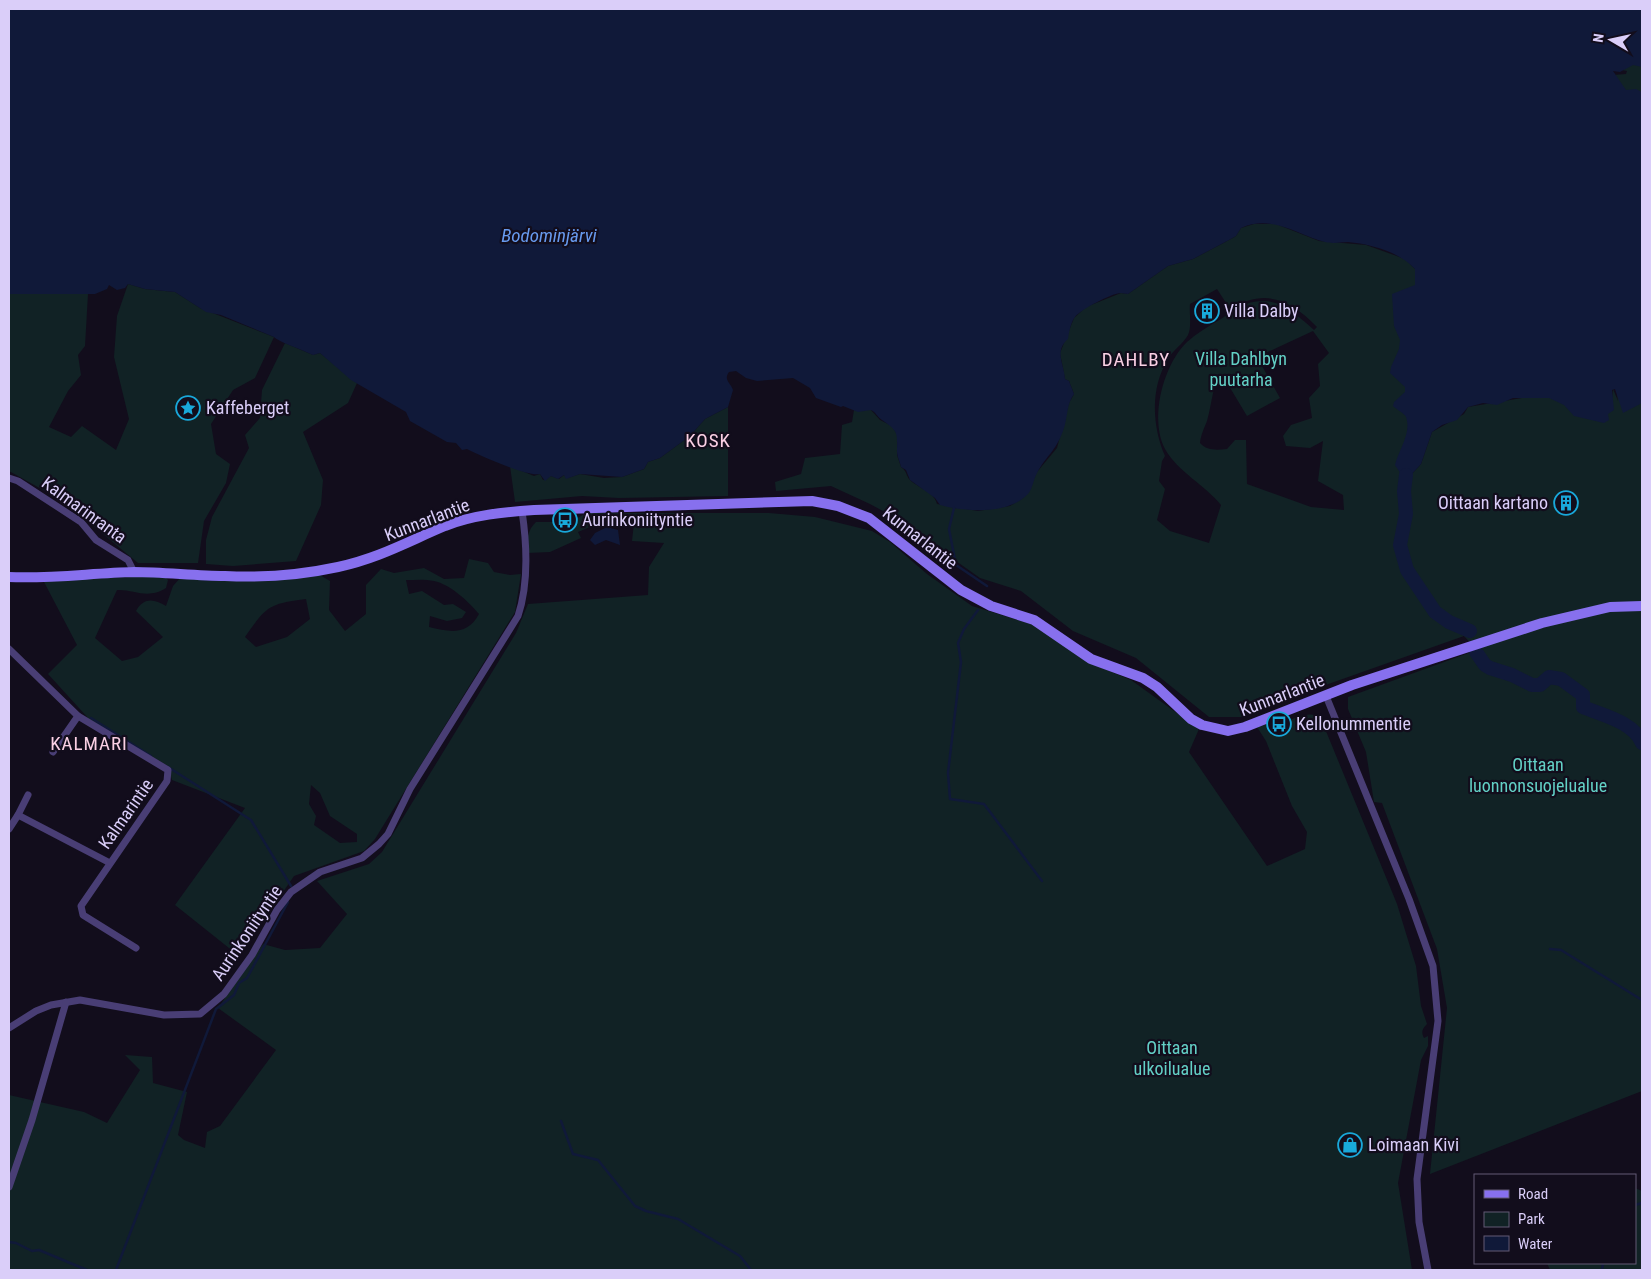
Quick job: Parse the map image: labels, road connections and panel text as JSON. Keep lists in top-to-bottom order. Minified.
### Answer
{"streets":{"main road":["Kunnarlantie"],"street":["Kalmarinranta","Kalmarintie","Aurinkoniityntie"]},"crossings":[["Kalmarinranta","Kunnarlantie"],["Kunnarlantie","Aurinkoniityntie"]],"districts":["DAHLBY","KOSK","KALMARI"],"water":["Bodominjärvi"],"parks":["Villa Dahlbyn puutarha","Oittaan luonnonsuojelualue","Oittaan ulkoilualue"],"places":{"building":["Villa Dalby","Oittaan kartano"],"place":["Kaffeberget"],"bus stop":["Aurinkoniityntie","Kellonummentie"],"shop":["Loimaan Kivi"]},"legend":["Road","Park","Water"],"north":"left"}
